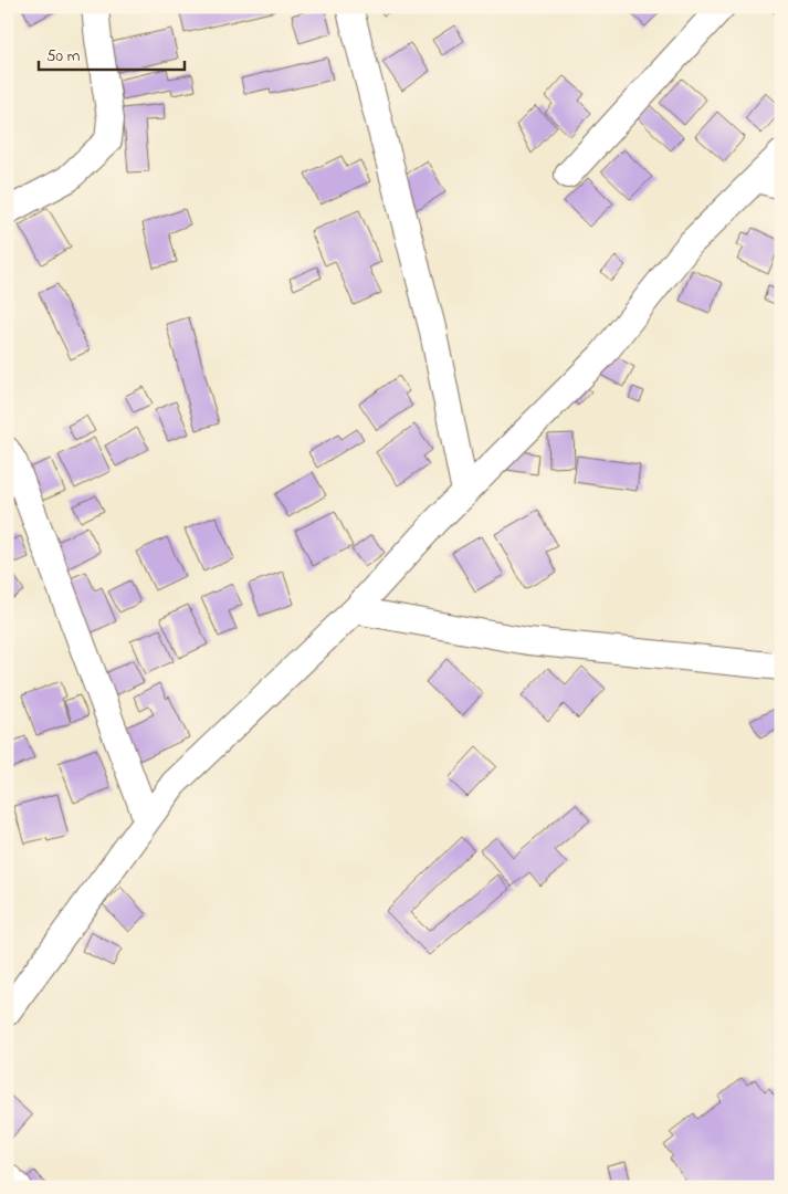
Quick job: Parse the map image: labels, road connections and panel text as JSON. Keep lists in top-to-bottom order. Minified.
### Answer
{"scale_bar":"50 m"}
